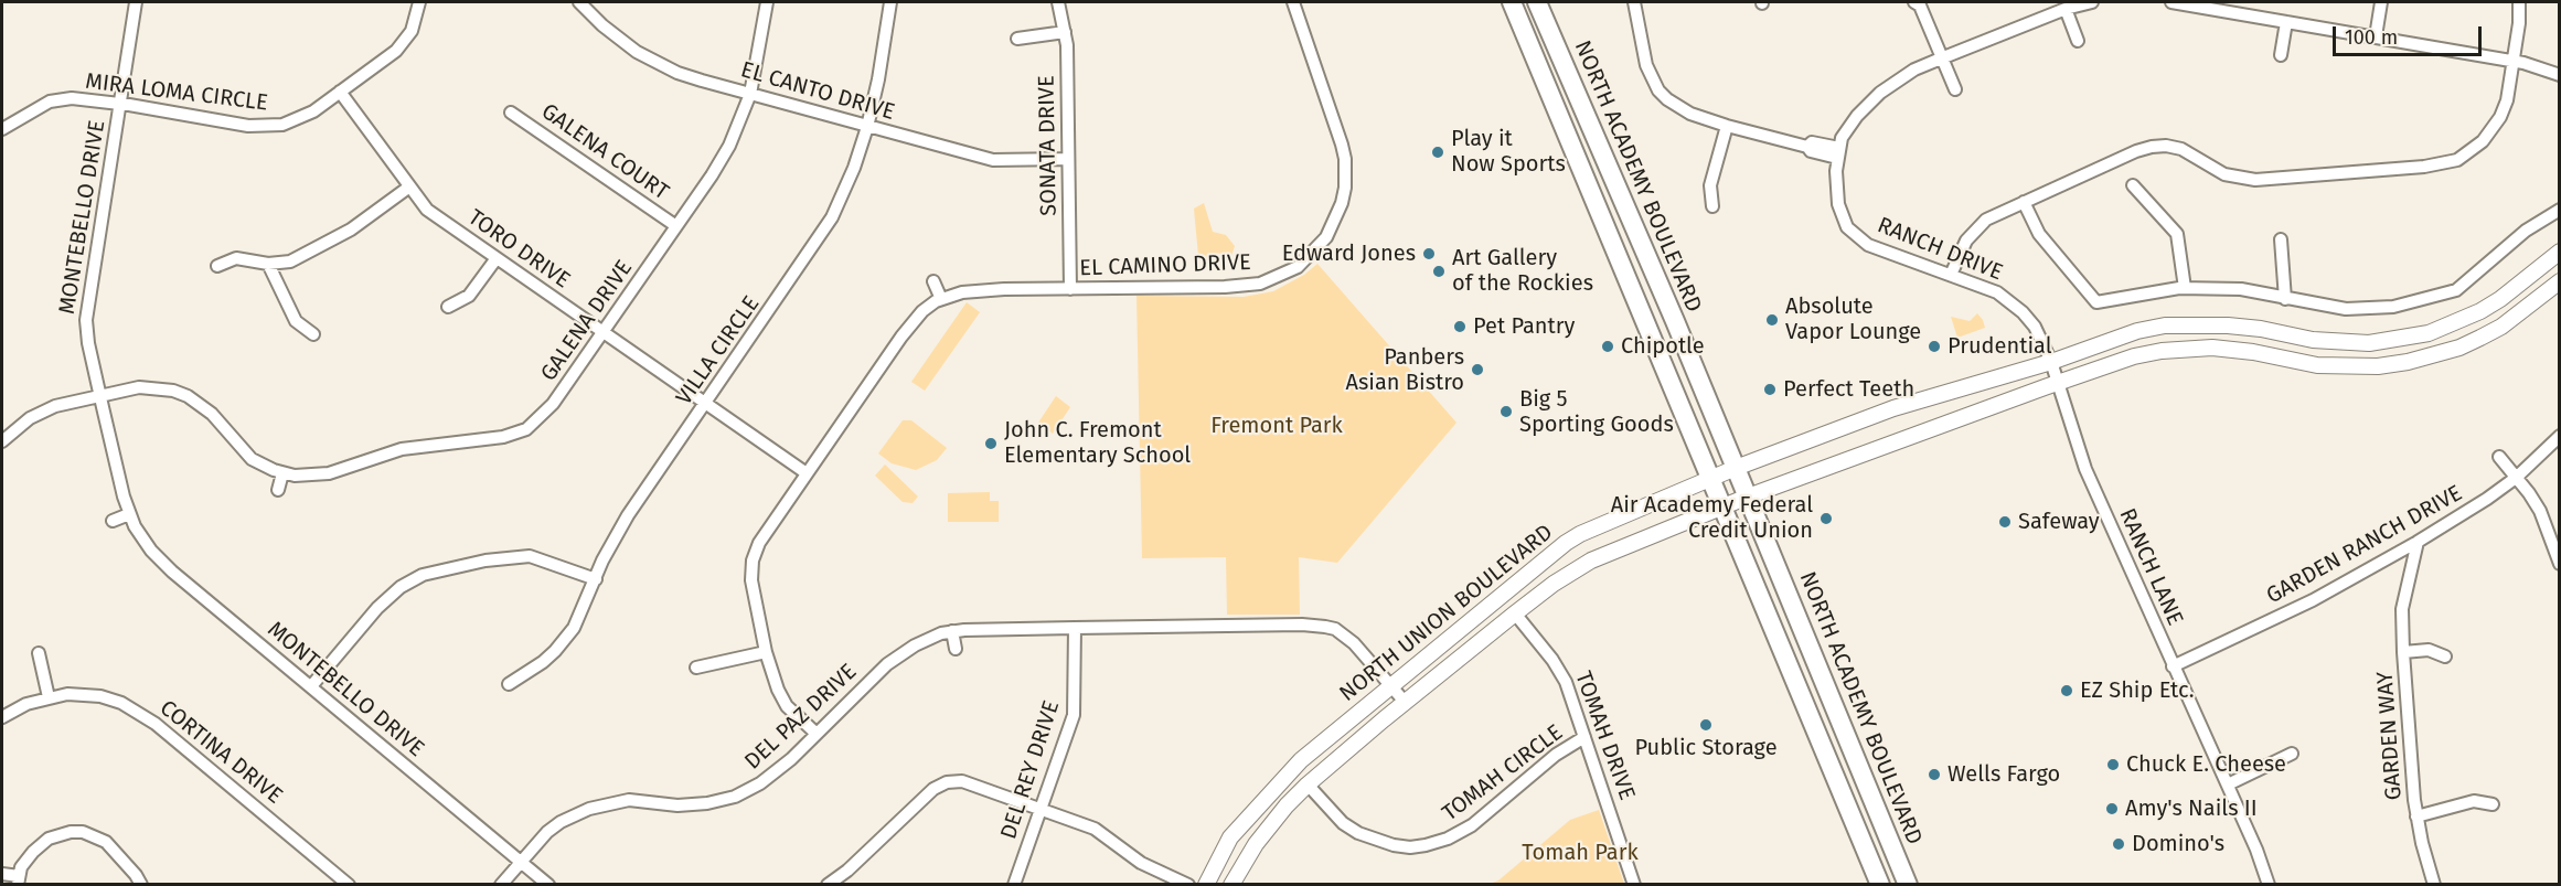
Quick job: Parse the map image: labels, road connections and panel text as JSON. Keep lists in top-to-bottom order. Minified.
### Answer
{"streets":{"highway":["NORTH ACADEMY BOULEVARD"],"main road":["NORTH UNION BOULEVARD"],"street":["EL CANTO DRIVE","MIRA LOMA CIRCLE","SONATA DRIVE","GALENA COURT","MONTEBELLO DRIVE","TORO DRIVE","RANCH DRIVE","EL CAMINO DRIVE","GALENA DRIVE","VILLA CIRCLE","GARDEN RANCH DRIVE","RANCH LANE","DEL PAZ DRIVE","TOMAH DRIVE","GARDEN WAY","CORTINA DRIVE","DEL REY DRIVE","TOMAH CIRCLE"]},"crossings":[["EL CANTO DRIVE","SONATA DRIVE"],["EL CANTO DRIVE","GALENA DRIVE"],["EL CANTO DRIVE","VILLA CIRCLE"],["MIRA LOMA CIRCLE","MONTEBELLO DRIVE"],["MIRA LOMA CIRCLE","TORO DRIVE"],["SONATA DRIVE","EL CAMINO DRIVE"],["GALENA COURT","GALENA DRIVE"],["NORTH ACADEMY BOULEVARD","NORTH UNION BOULEVARD"],["MONTEBELLO DRIVE","GALENA DRIVE"],["MONTEBELLO DRIVE","DEL PAZ DRIVE"],["TORO DRIVE","EL CAMINO DRIVE"],["TORO DRIVE","GALENA DRIVE"],["TORO DRIVE","VILLA CIRCLE"],["RANCH DRIVE","RANCH LANE"],["RANCH DRIVE","NORTH UNION BOULEVARD"],["EL CAMINO DRIVE","DEL PAZ DRIVE"],["GARDEN RANCH DRIVE","RANCH LANE"],["GARDEN RANCH DRIVE","GARDEN WAY"],["RANCH LANE","NORTH UNION BOULEVARD"],["NORTH UNION BOULEVARD","DEL PAZ DRIVE"],["NORTH UNION BOULEVARD","TOMAH DRIVE"],["NORTH UNION BOULEVARD","TOMAH CIRCLE"],["DEL PAZ DRIVE","DEL REY DRIVE"],["TOMAH DRIVE","TOMAH CIRCLE"]],"parks":["Fremont Park","Tomah Park"],"places":["Play it Now Sports","Edward Jones","Art Gallery of the Rockies","Absolute Vapor Lounge","Pet Pantry","Chipotle","Prudential","Panbers Asian Bistro","Perfect Teeth","Big 5 Sporting Goods","John C. Fremont Elementary School","Air Academy Federal Credit Union","Safeway","EZ Ship Etc.","Public Storage","Chuck E. Cheese","Wells Fargo","Amy's Nails II","Domino's"],"scale_bar":"100 m"}
